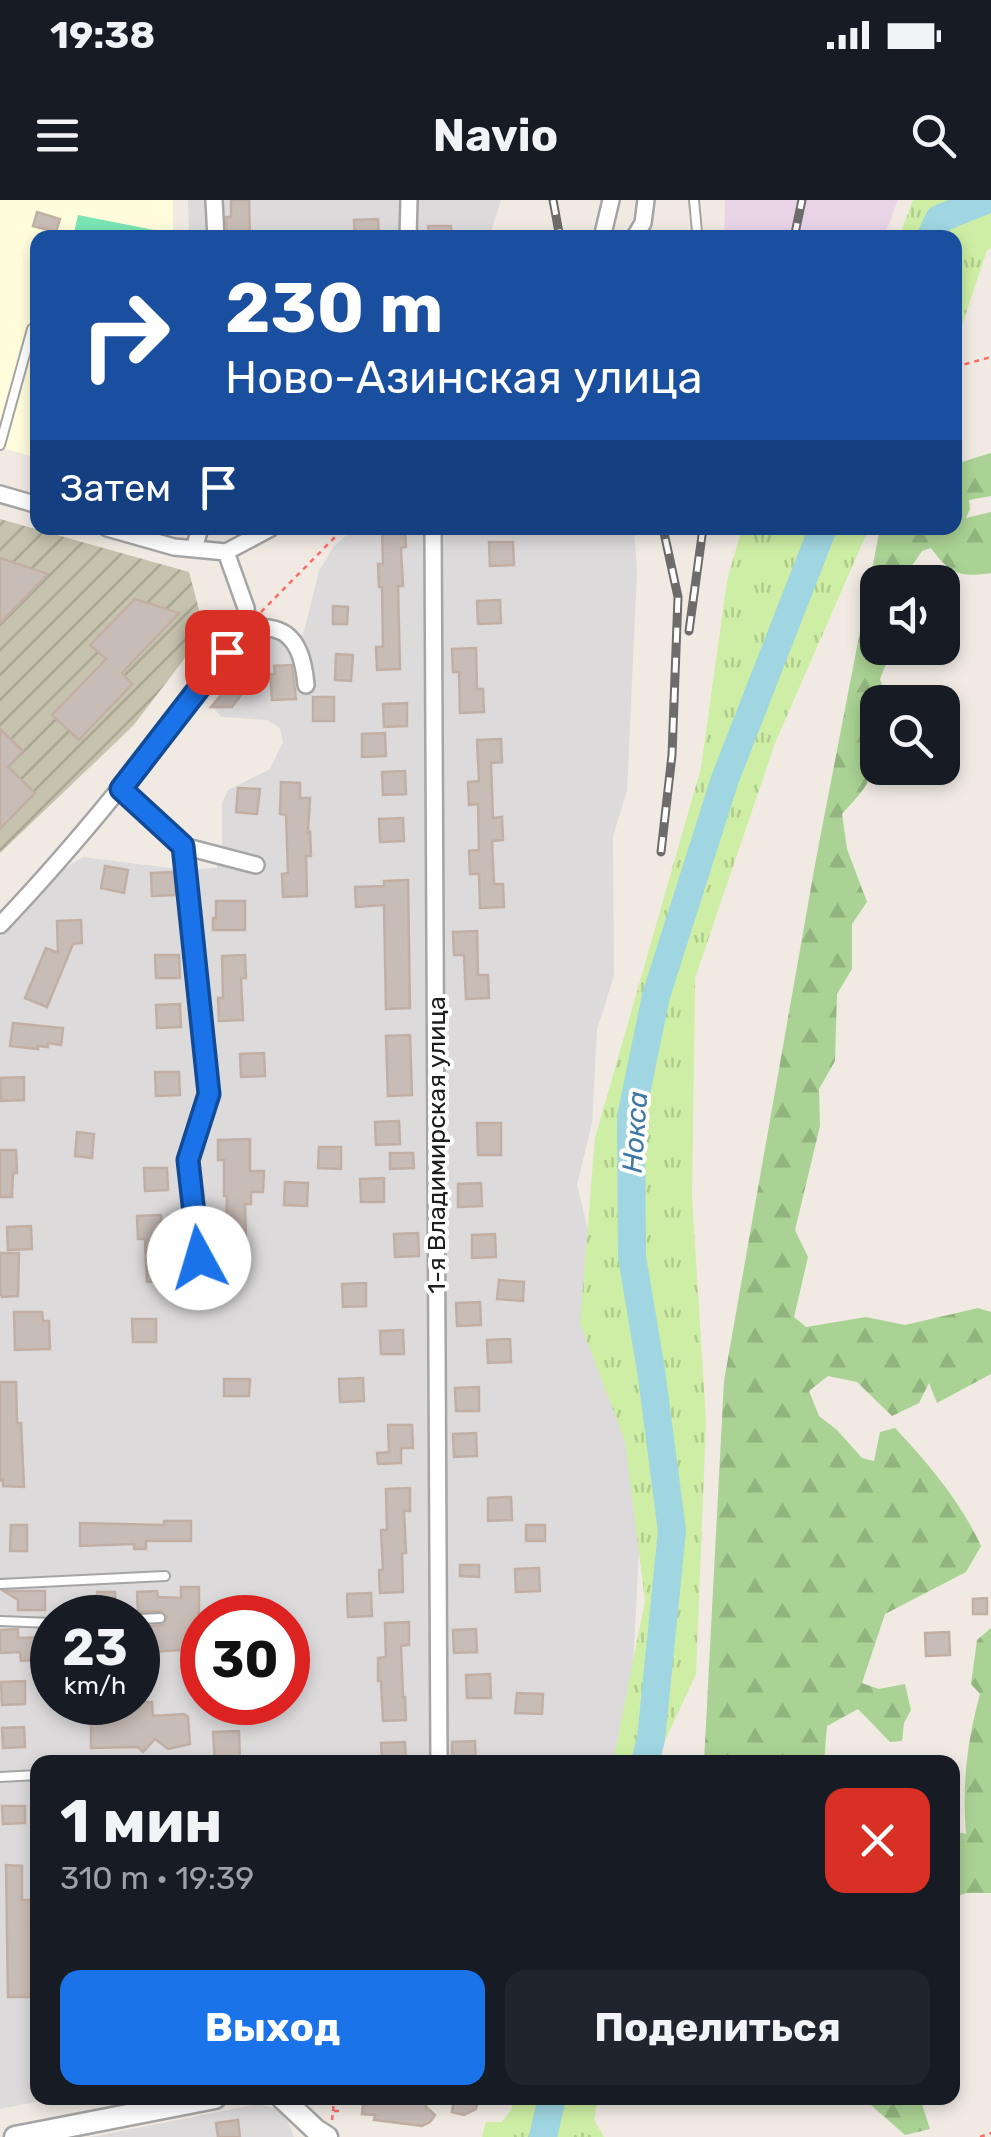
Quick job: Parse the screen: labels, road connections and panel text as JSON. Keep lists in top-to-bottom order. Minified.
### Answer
{"streets":{"street":["1-я Владимирская улица"]},"water":["Нокса"],"page":{"status":"19:38","header":"Navio","turn":["230 m","Ново-Азинская улица"],"then":"Затем","speed":"23 km/h","limit":"30","heading":["1 мин","310 m · 19:39"],"buttons":["Выход","Поделиться"]}}
